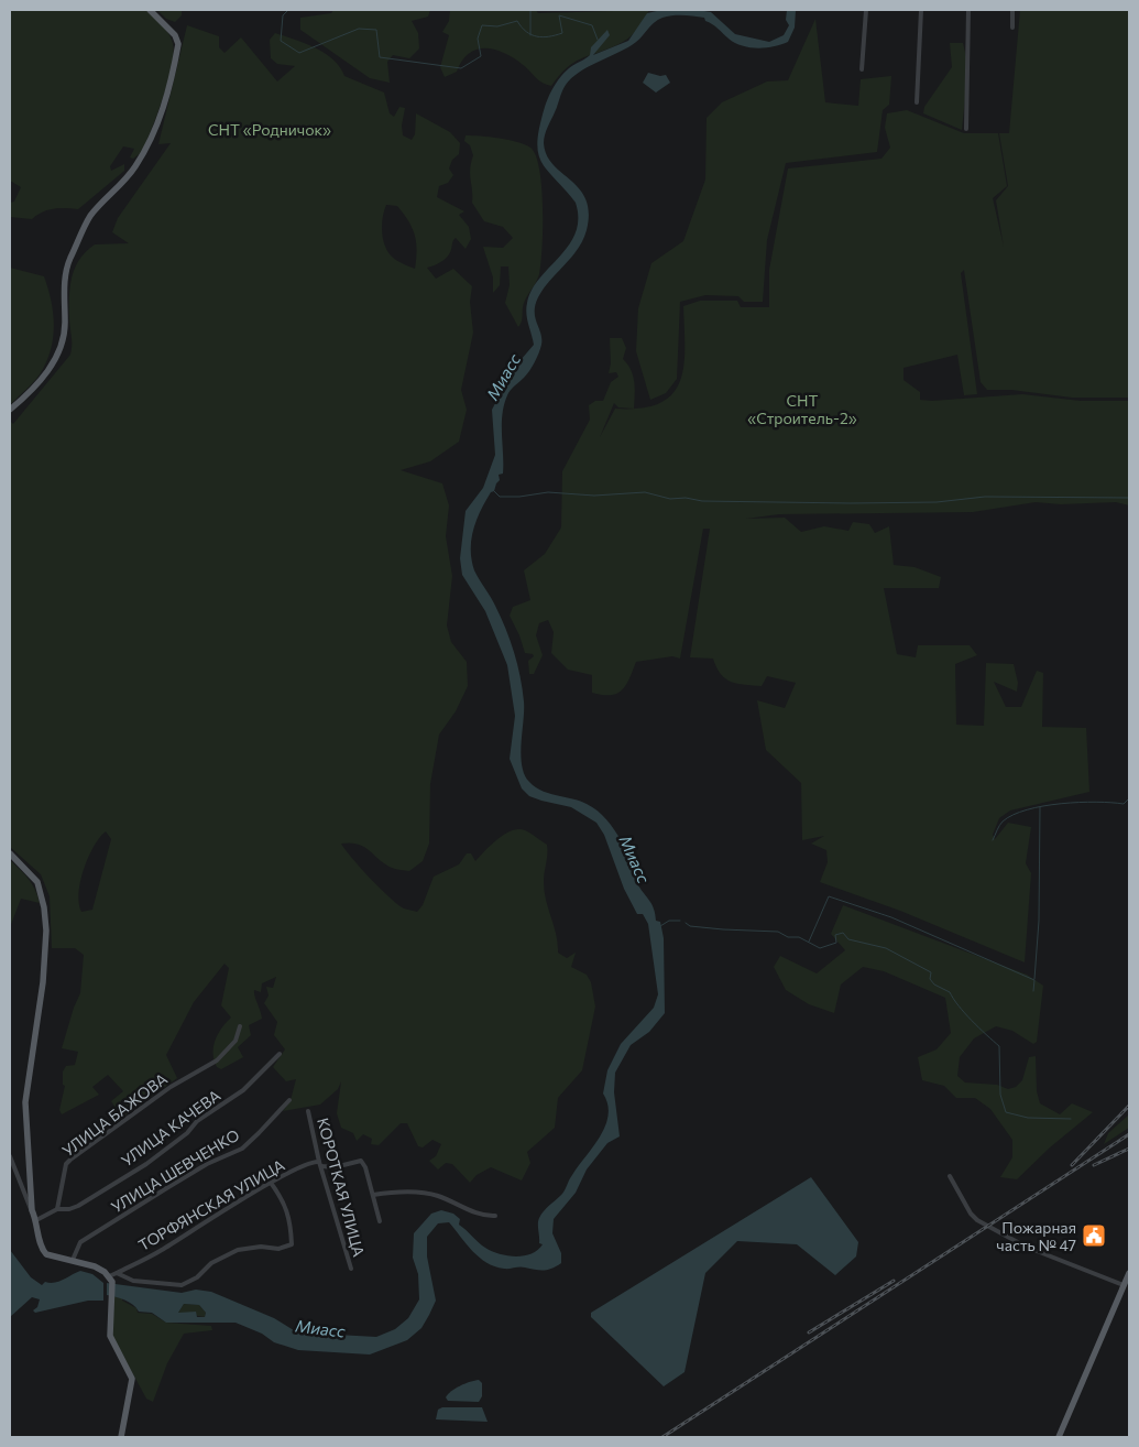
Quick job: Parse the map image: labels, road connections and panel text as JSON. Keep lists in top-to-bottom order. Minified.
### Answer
{"streets":{"street":["УЛИЦА БАЖОВА","УЛИЦА КАЧЕВА","УЛИЦА ШЕВЧЕНКО","КОРОТКАЯ УЛИЦА","ТОРФЯНСКАЯ УЛИЦА"]},"crossings":[["УЛИЦА БАЖОВА","УЛИЦА КАЧЕВА"],["КОРОТКАЯ УЛИЦА","ТОРФЯНСКАЯ УЛИЦА"]],"water":["Миасс"],"parks":["СНТ «Родничок»","СНТ «Строитель-2»"],"places":{"public building":["Пожарная часть № 47"]}}
